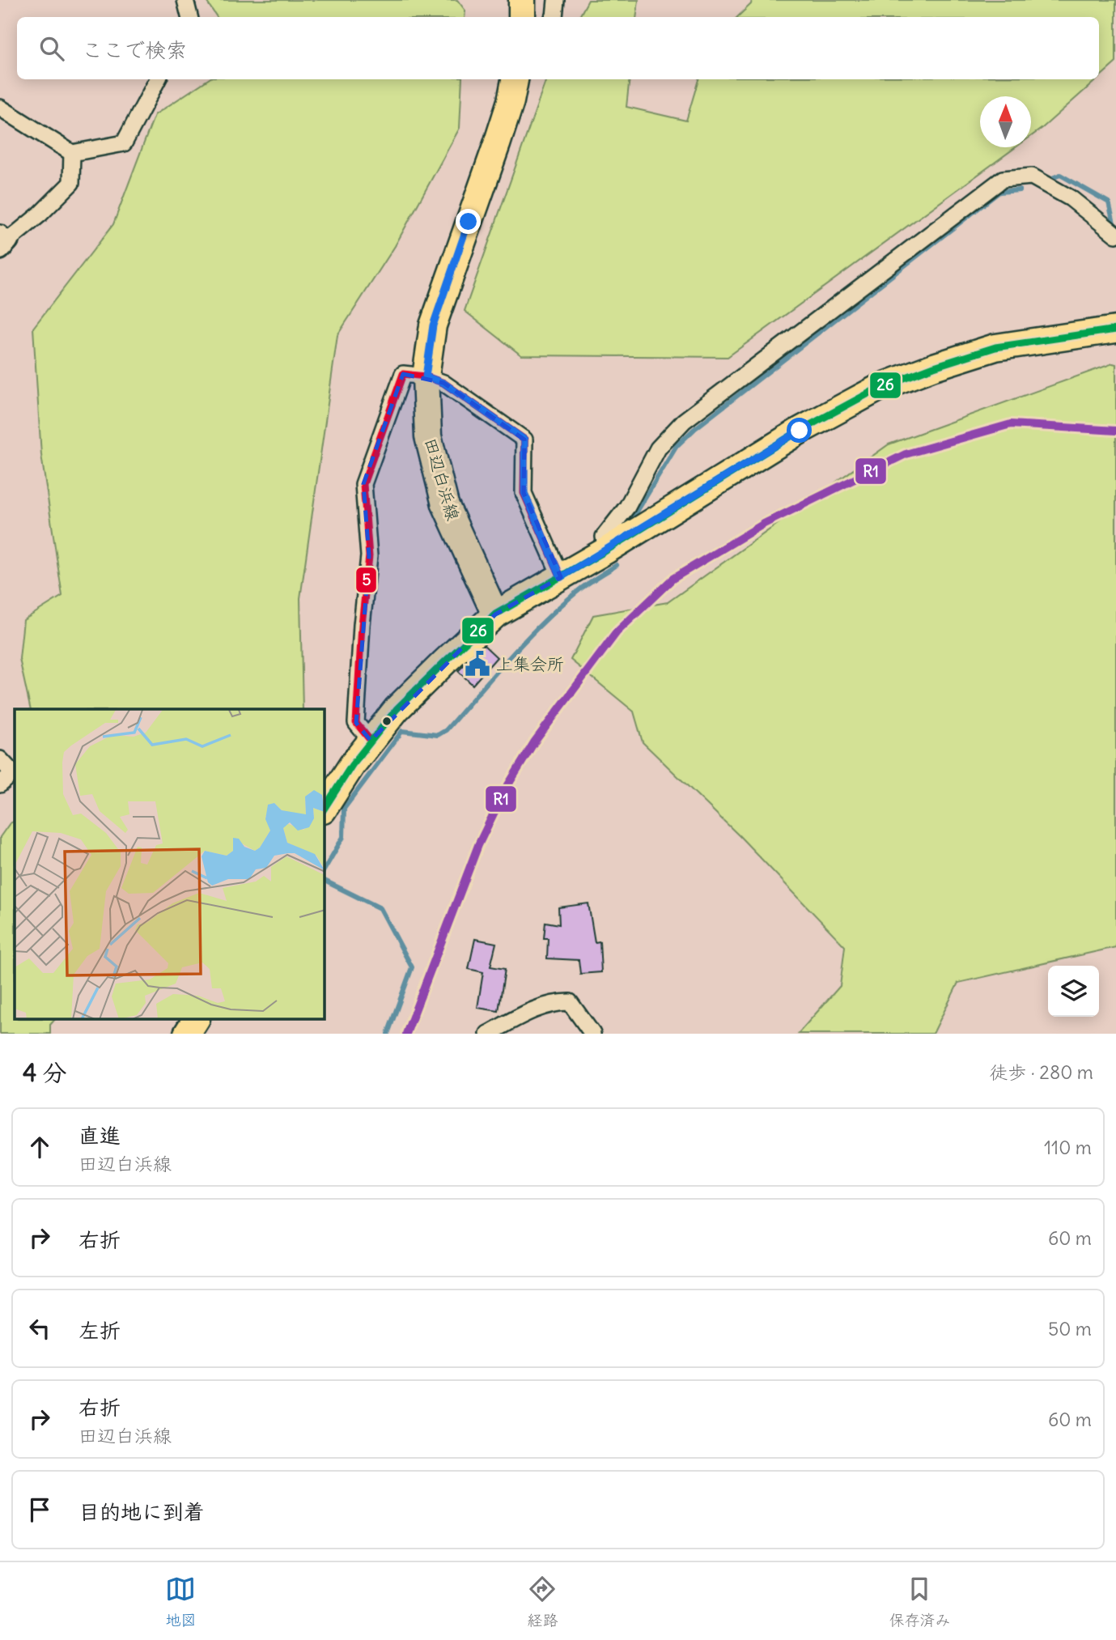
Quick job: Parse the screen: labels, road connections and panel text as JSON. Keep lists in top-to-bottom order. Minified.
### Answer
{"streets":{"main road":["田辺白浜線"]},"places":{"public building":["上集会所"]},"lines":["transit line 26","transit line 5","transit line R1"],"north":"top","page":{"search":"ここで検索","heading":["4 分","徒歩 · 280 m"],"list":[["直進","田辺白浜線","110 m"],["右折","60 m"],["左折","50 m"],["右折","田辺白浜線","60 m"],"目的地に到着"],"nav":["地図","経路","保存済み"]}}
